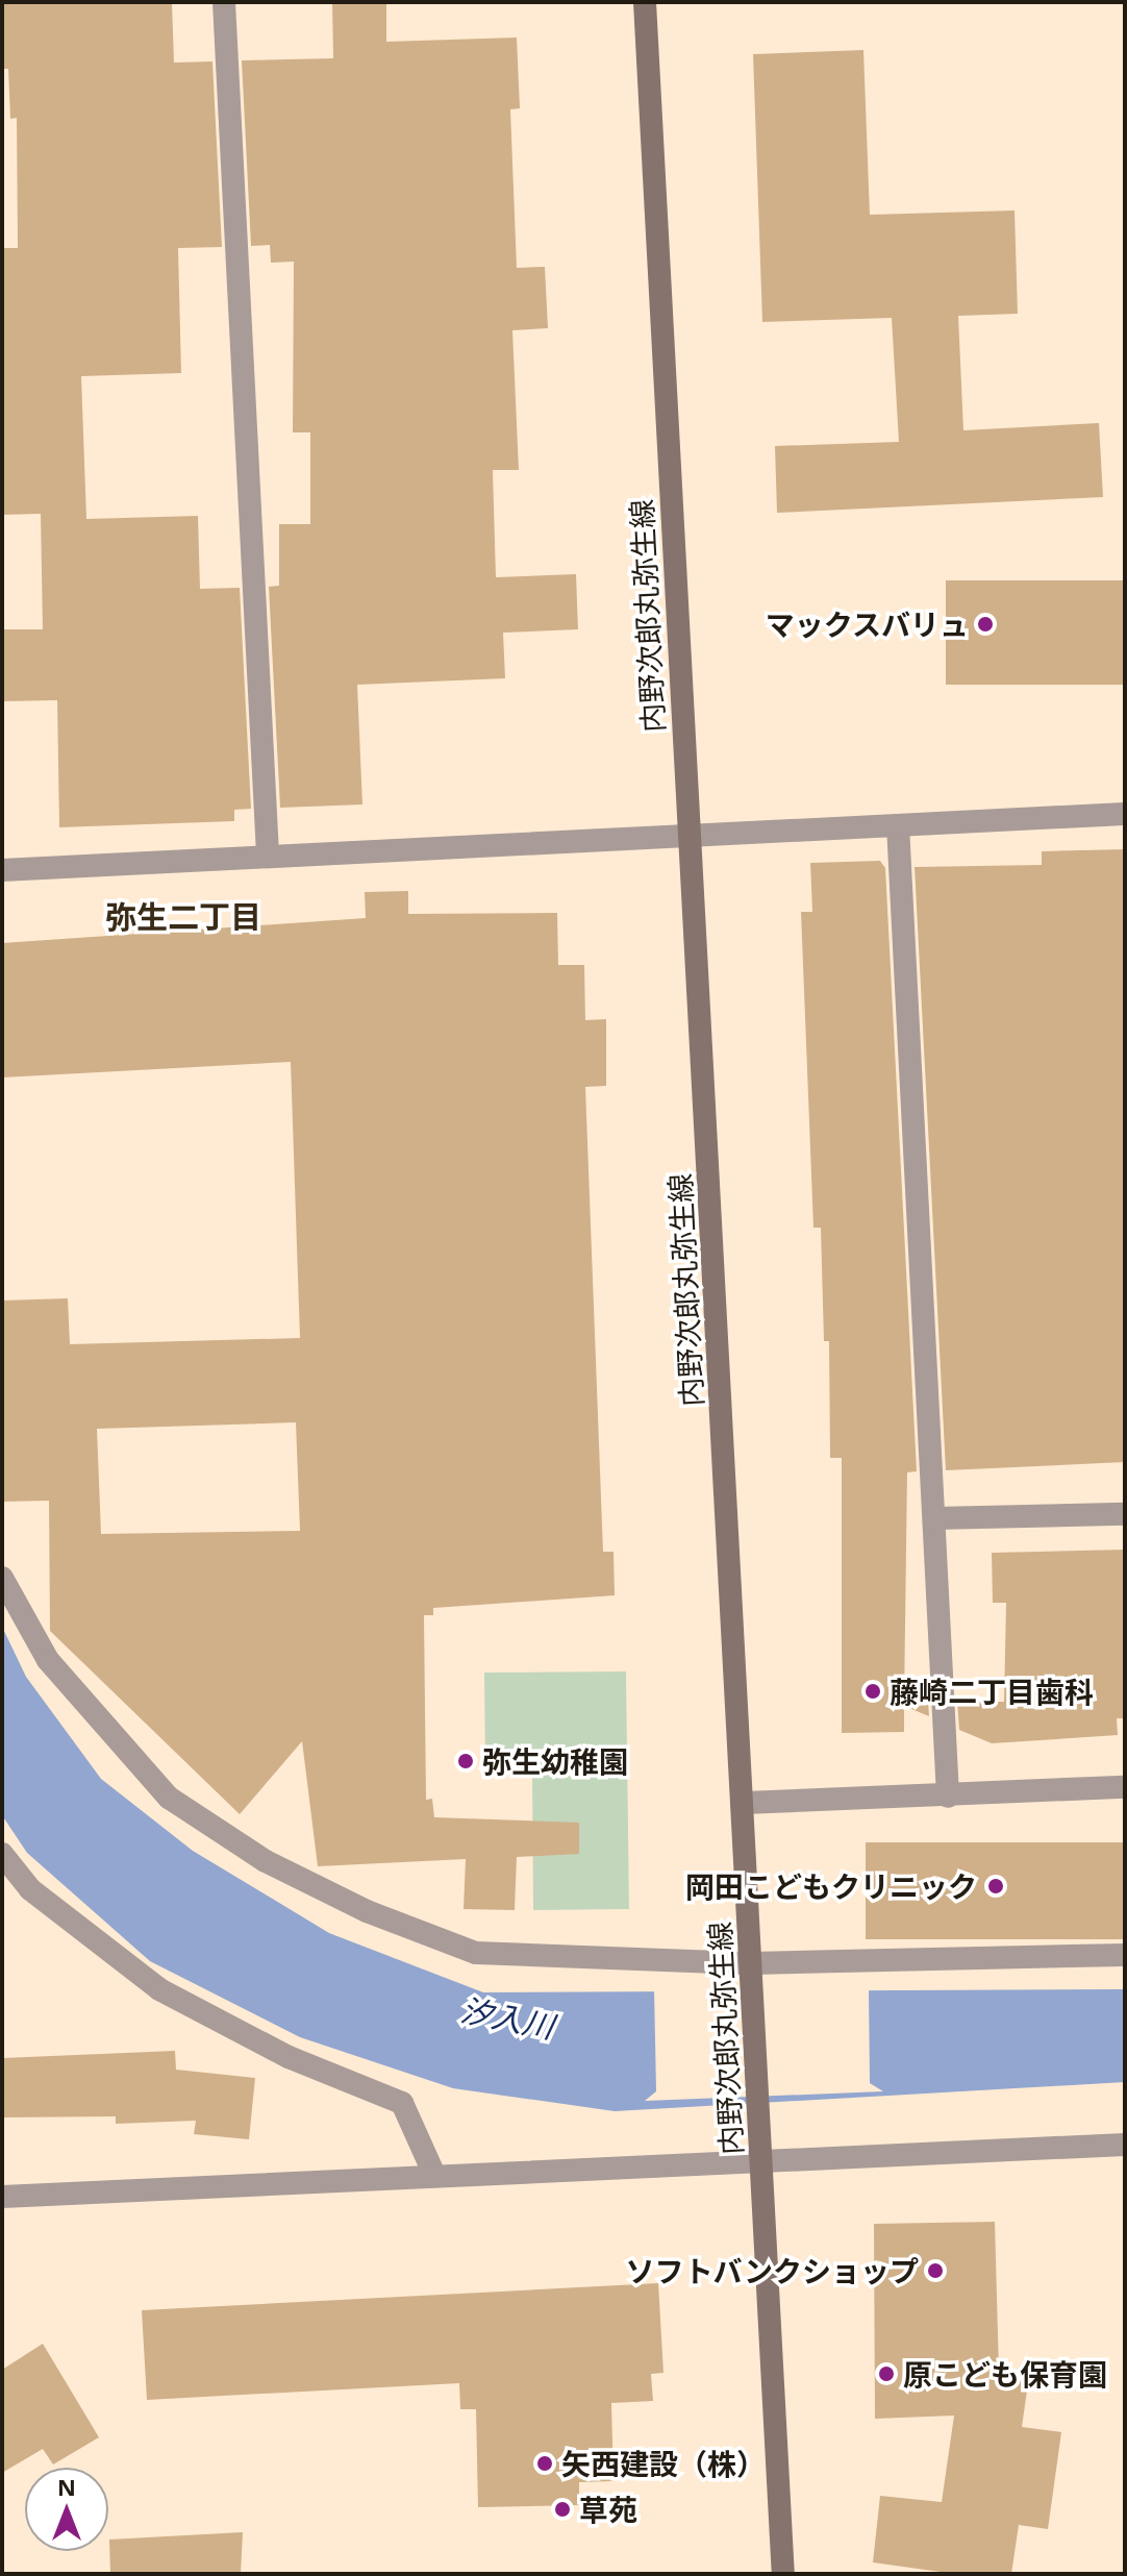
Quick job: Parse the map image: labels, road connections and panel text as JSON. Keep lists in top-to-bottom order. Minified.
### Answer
{"streets":{"main road":["内野次郎丸弥生線"]},"districts":["弥生二丁目"],"water":["汐入川"],"places":["マックスバリュ","藤崎二丁目歯科","弥生幼稚園","岡田こどもクリニック","ソフトバンクショップ","原こども保育園","矢西建設（株）","草苑"],"north":"top"}
